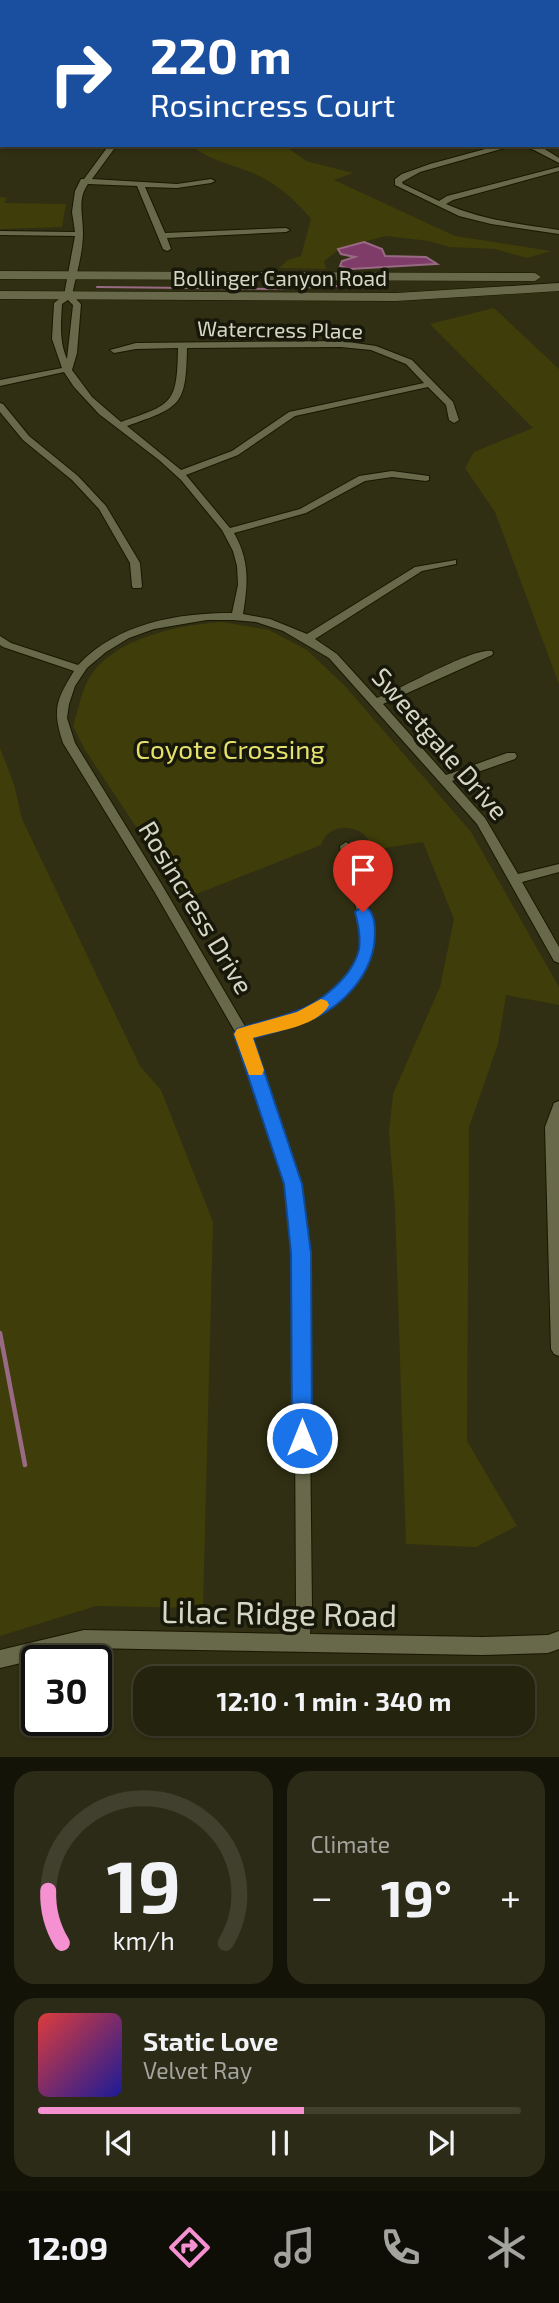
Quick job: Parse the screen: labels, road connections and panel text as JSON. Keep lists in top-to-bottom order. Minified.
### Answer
{"streets":{"main road":["Bollinger Canyon Road"],"street":["Watercress Place","Sweetgale Drive","Rosincress Drive","Lilac Ridge Road"]},"crossings":[["Sweetgale Drive","Rosincress Drive"],["Rosincress Drive","Lilac Ridge Road"]],"parks":["Coyote Crossing"],"page":{"turn":["220 m","Rosincress Court"],"limit":"30","trip":"12:10 · 1 min · 340 m","tile":"Climate","heat":["−","19°","+"],"song":["Static Love","Velvet Ray"],"tabs":"12:09","gauge":["19","km/h"]}}
